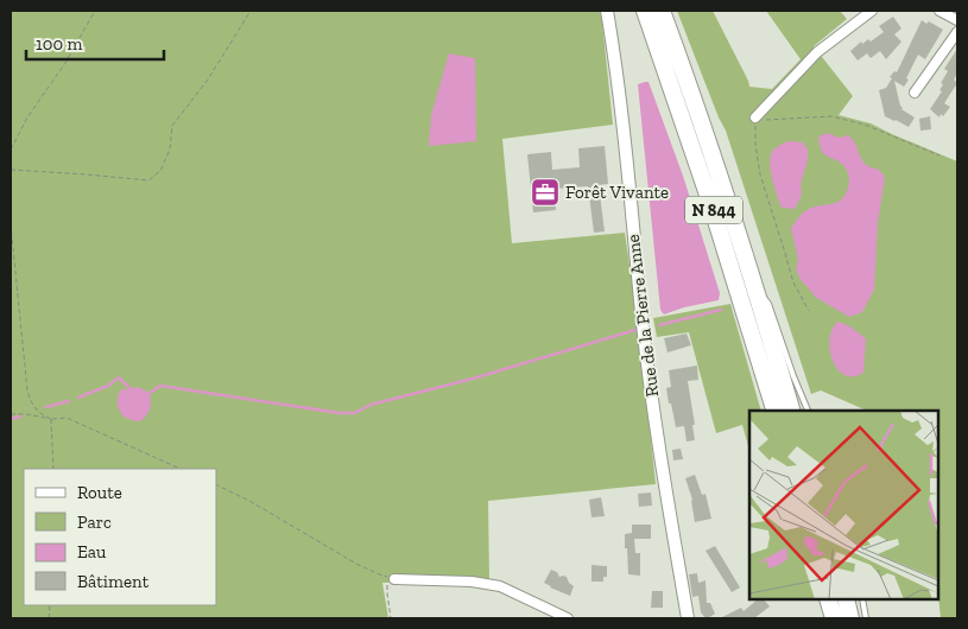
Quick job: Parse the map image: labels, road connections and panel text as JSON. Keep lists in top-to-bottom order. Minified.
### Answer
{"streets":{"highway":["N 844"],"street":["Rue de la Pierre Anne"]},"places":{"office":["Forêt Vivante"]},"legend":["Route","Parc","Eau","Bâtiment"],"scale_bar":"100 m"}
